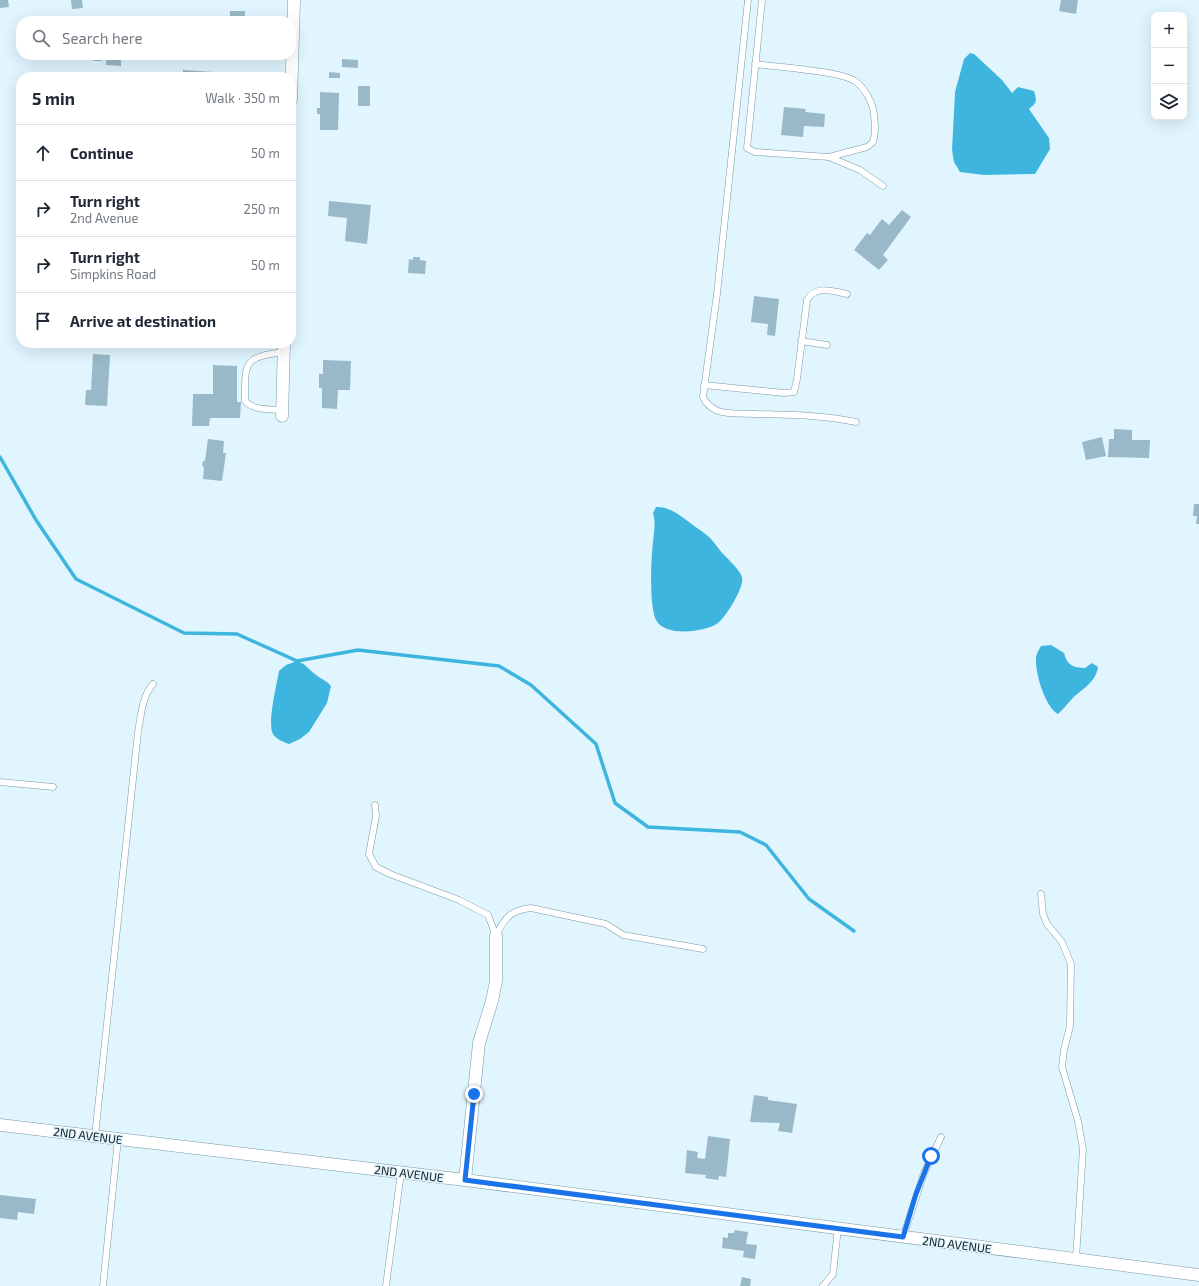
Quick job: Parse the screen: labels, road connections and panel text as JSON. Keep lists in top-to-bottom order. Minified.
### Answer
{"streets":{"street":["2ND AVENUE"]},"page":{"map_buttons":["+","−"],"search":"Search here","heading":["5 min","Walk · 350 m"],"list":[["Continue","50 m"],["Turn right","2nd Avenue","250 m"],["Turn right","Simpkins Road","50 m"],"Arrive at destination"]}}
